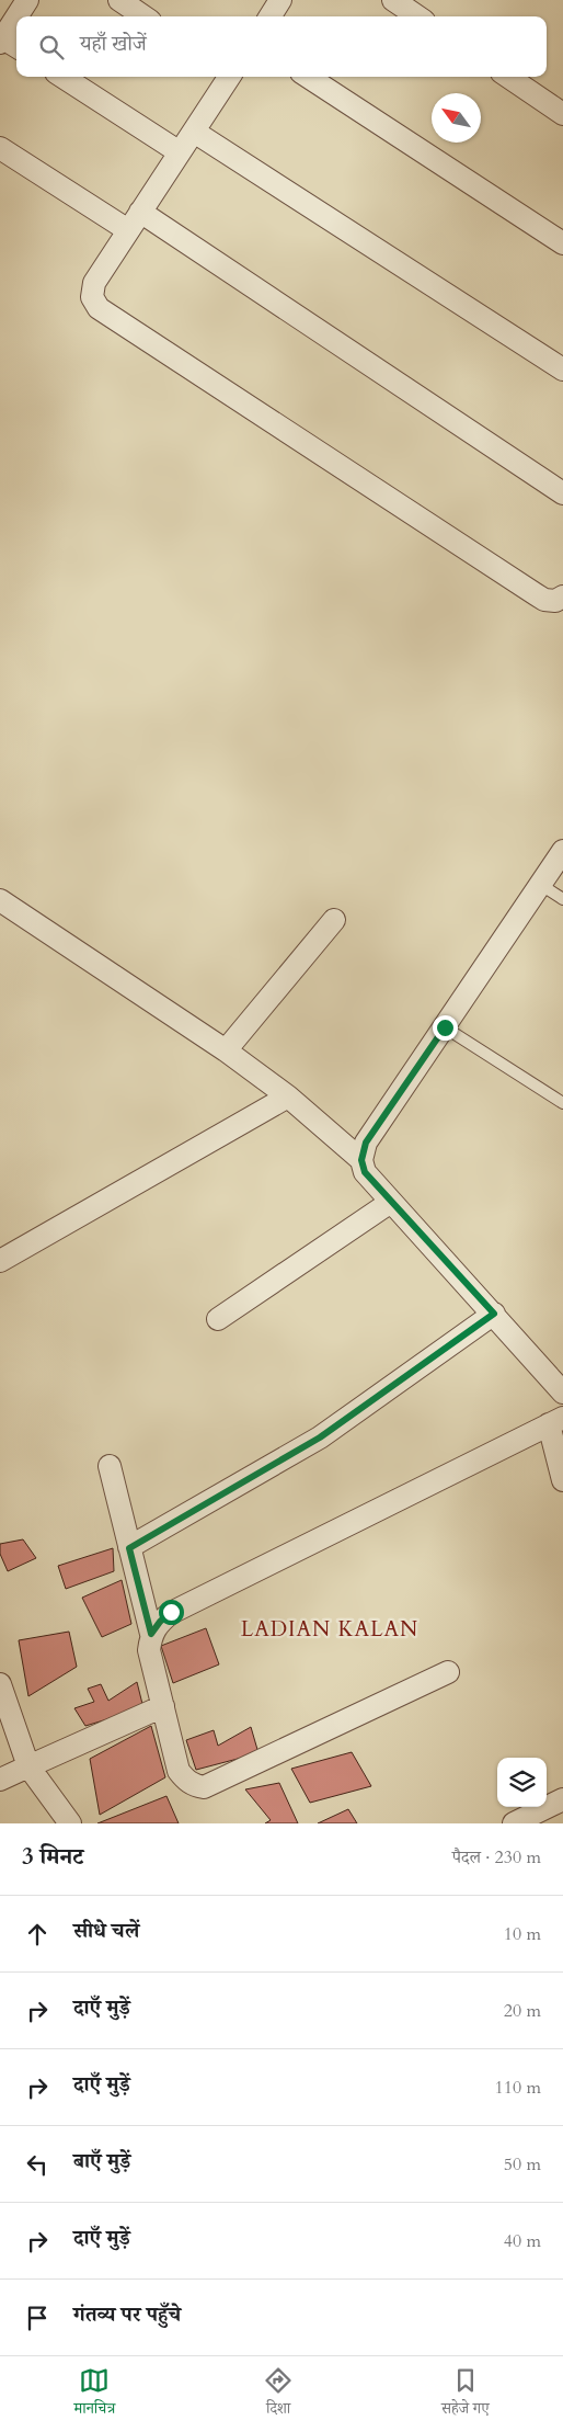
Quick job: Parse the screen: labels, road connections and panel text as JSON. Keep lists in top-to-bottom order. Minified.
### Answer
{"districts":["LADIAN KALAN"],"north":"top left","page":{"search":"यहाँ खोजें","heading":["3 मिनट","पैदल · 230 m"],"list":[["सीधे चलें","10 m"],["दाएँ मुड़ें","20 m"],["दाएँ मुड़ें","110 m"],["बाएँ मुड़ें","50 m"],["दाएँ मुड़ें","40 m"],"गंतव्य पर पहुँचे"],"nav":["मानचित्र","दिशा","सहेजे गए"]}}
